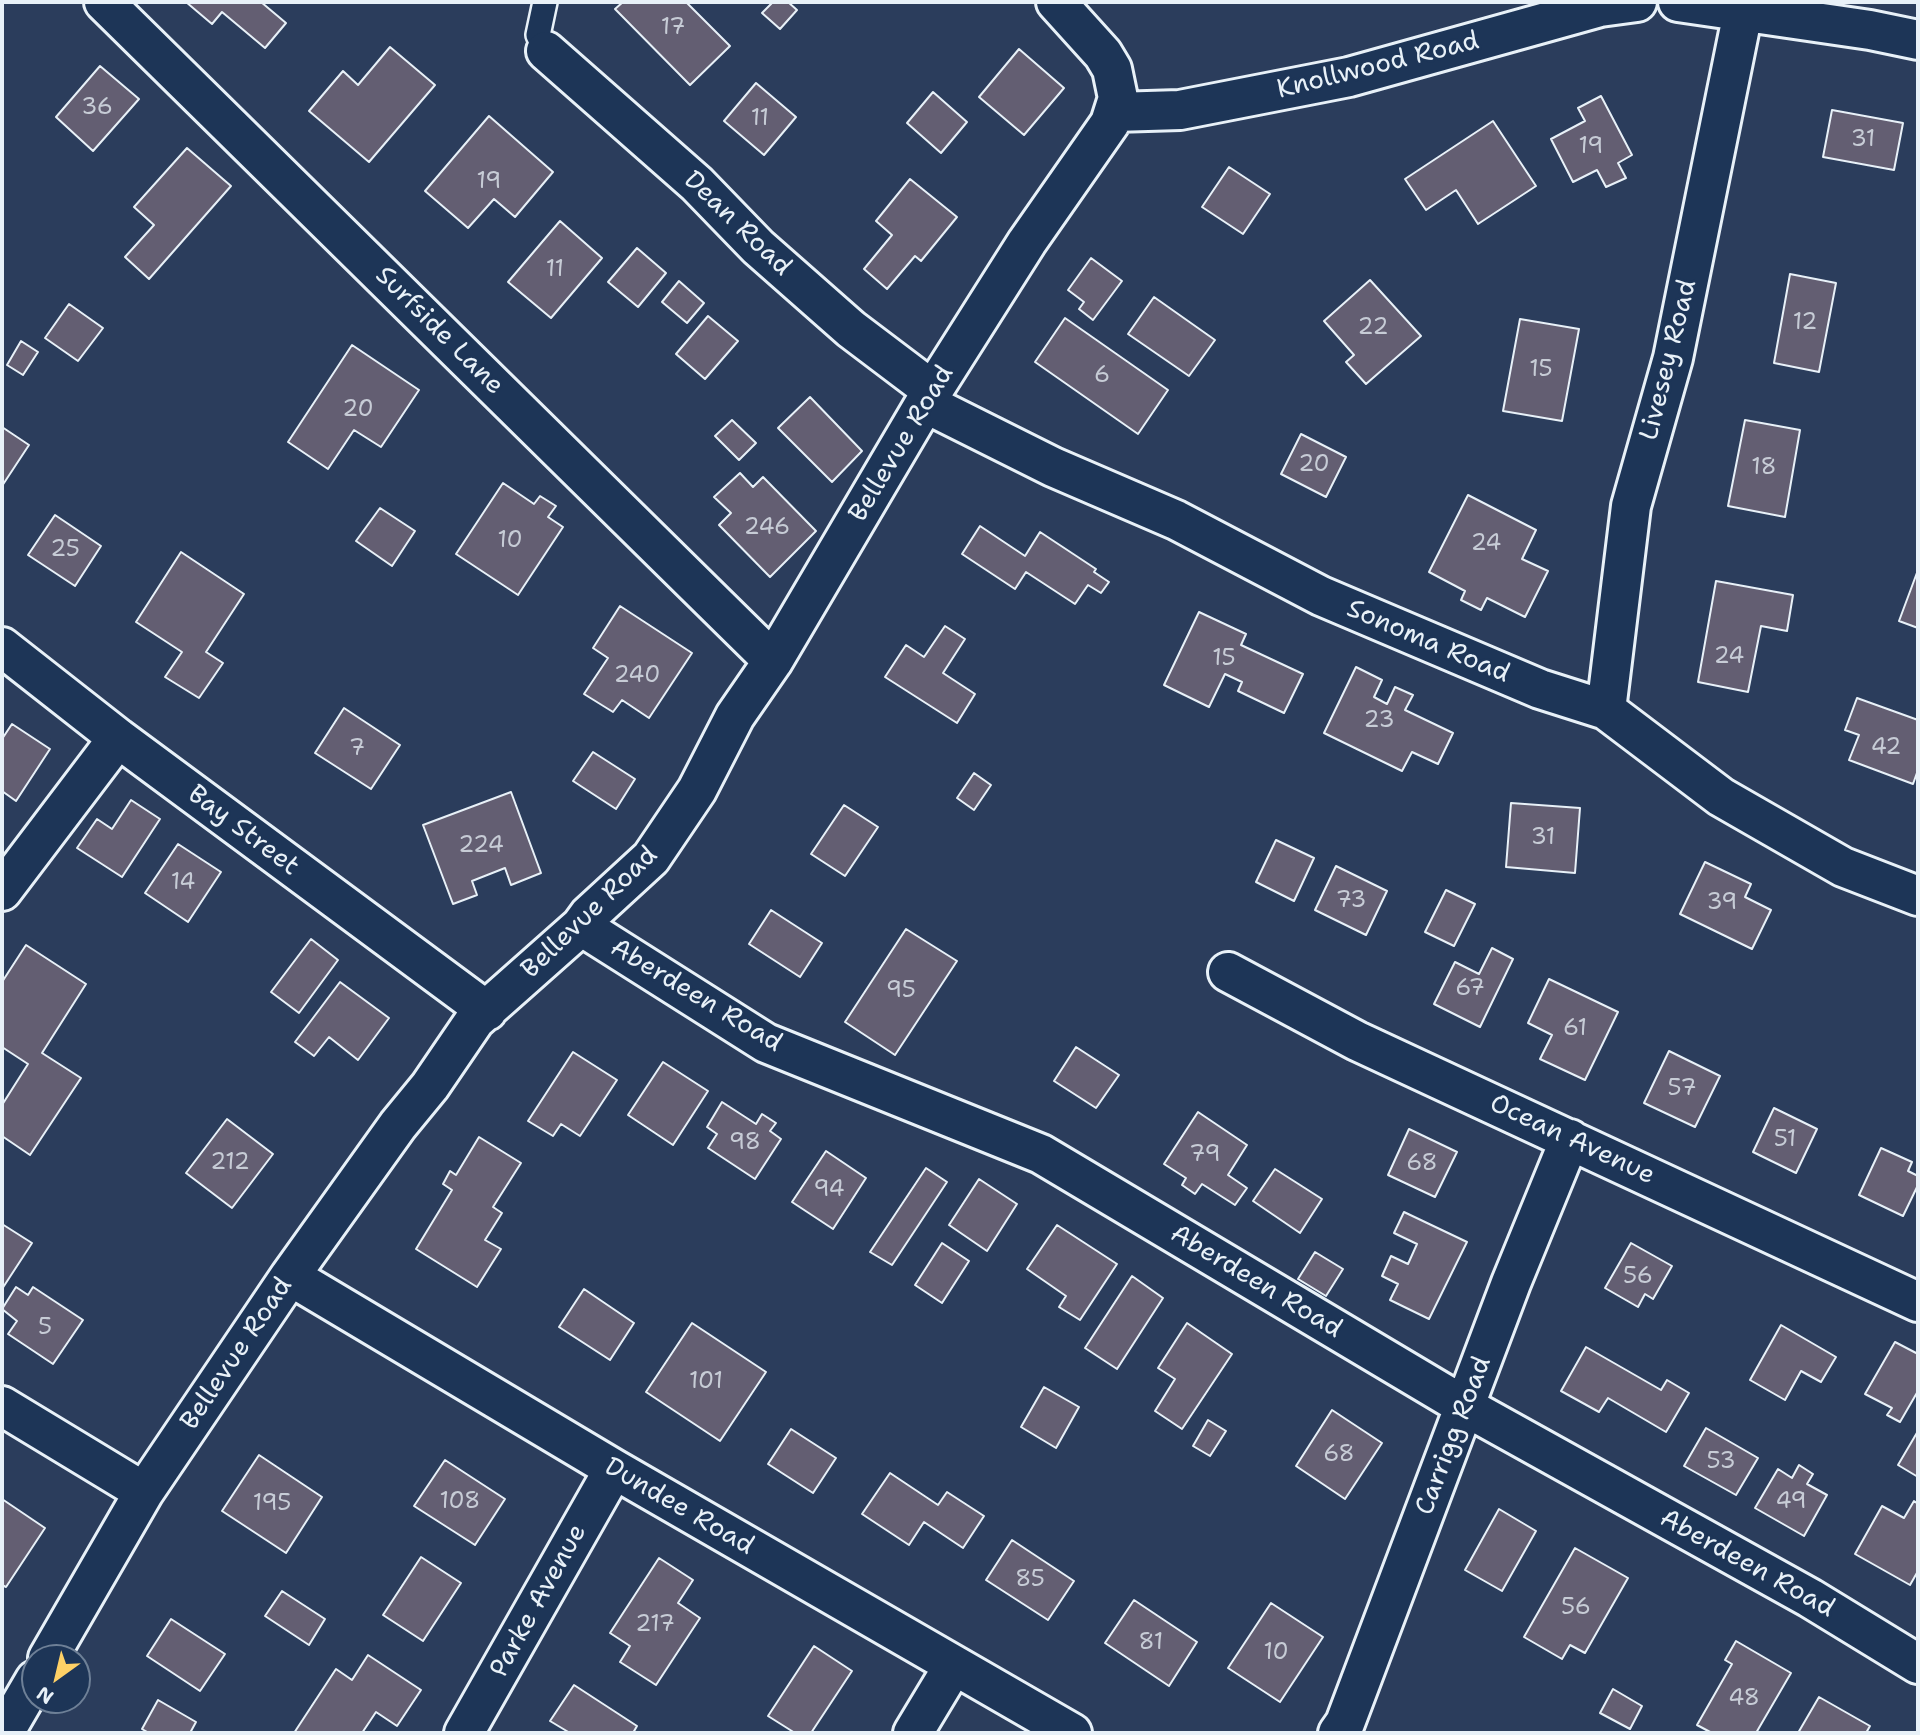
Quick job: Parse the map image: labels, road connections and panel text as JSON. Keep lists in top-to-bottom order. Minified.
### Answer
{"streets":{"street":["Knollwood Road","Dean Road","Surfside Lane","Livesey Road","Bellevue Road","Sonoma Road","Bay Street","Aberdeen Road","Ocean Avenue","Carrigg Road","Dundee Road","Parke Avenue"]},"crossings":[["Knollwood Road","Bellevue Road"],["Dean Road","Bellevue Road"],["Dean Road","Sonoma Road"],["Surfside Lane","Bellevue Road"],["Livesey Road","Sonoma Road"],["Bellevue Road","Sonoma Road"],["Bellevue Road","Bay Street"],["Bellevue Road","Aberdeen Road"],["Bellevue Road","Dundee Road"],["Aberdeen Road","Carrigg Road"],["Ocean Avenue","Carrigg Road"],["Dundee Road","Parke Avenue"]],"house_numbers":["17","36","11","31","19","19","11","12","22","15","6","20","20","18","246","10","24","25","24","15","240","23","42","7","31","224","14","73","39","67","95","61","57","51","98","79","212","68","94","56","5","101","68","53","108","49","195","85","56","217","81","10","48"],"north":"bottom left"}
